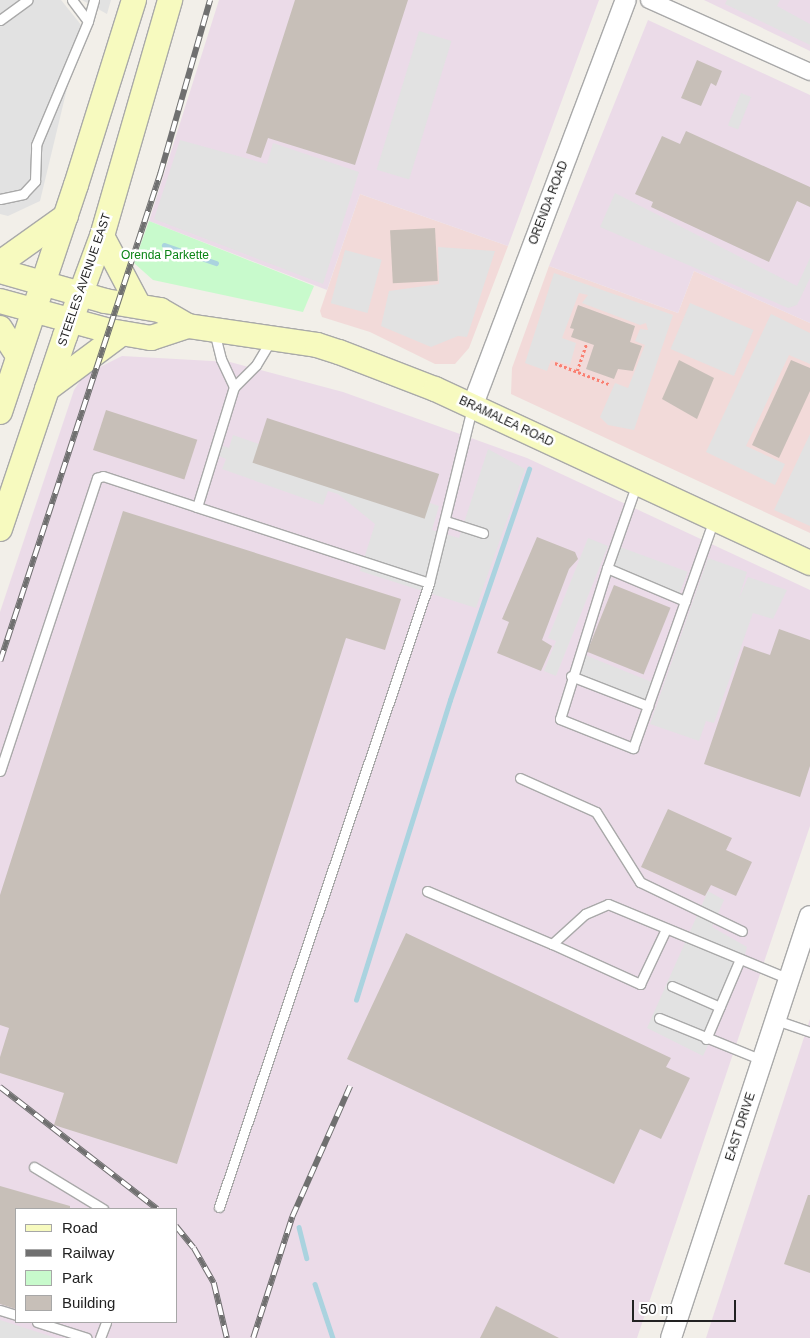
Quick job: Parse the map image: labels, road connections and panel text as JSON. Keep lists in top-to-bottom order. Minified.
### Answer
{"streets":{"main road":["STEELES AVENUE EAST","BRAMALEA ROAD"],"street":["ORENDA ROAD","EAST DRIVE"]},"crossings":[["ORENDA ROAD","BRAMALEA ROAD"],["STEELES AVENUE EAST","BRAMALEA ROAD"]],"parks":["Orenda Parkette"],"legend":["Road","Railway","Park","Building"],"scale_bar":"50 m"}
